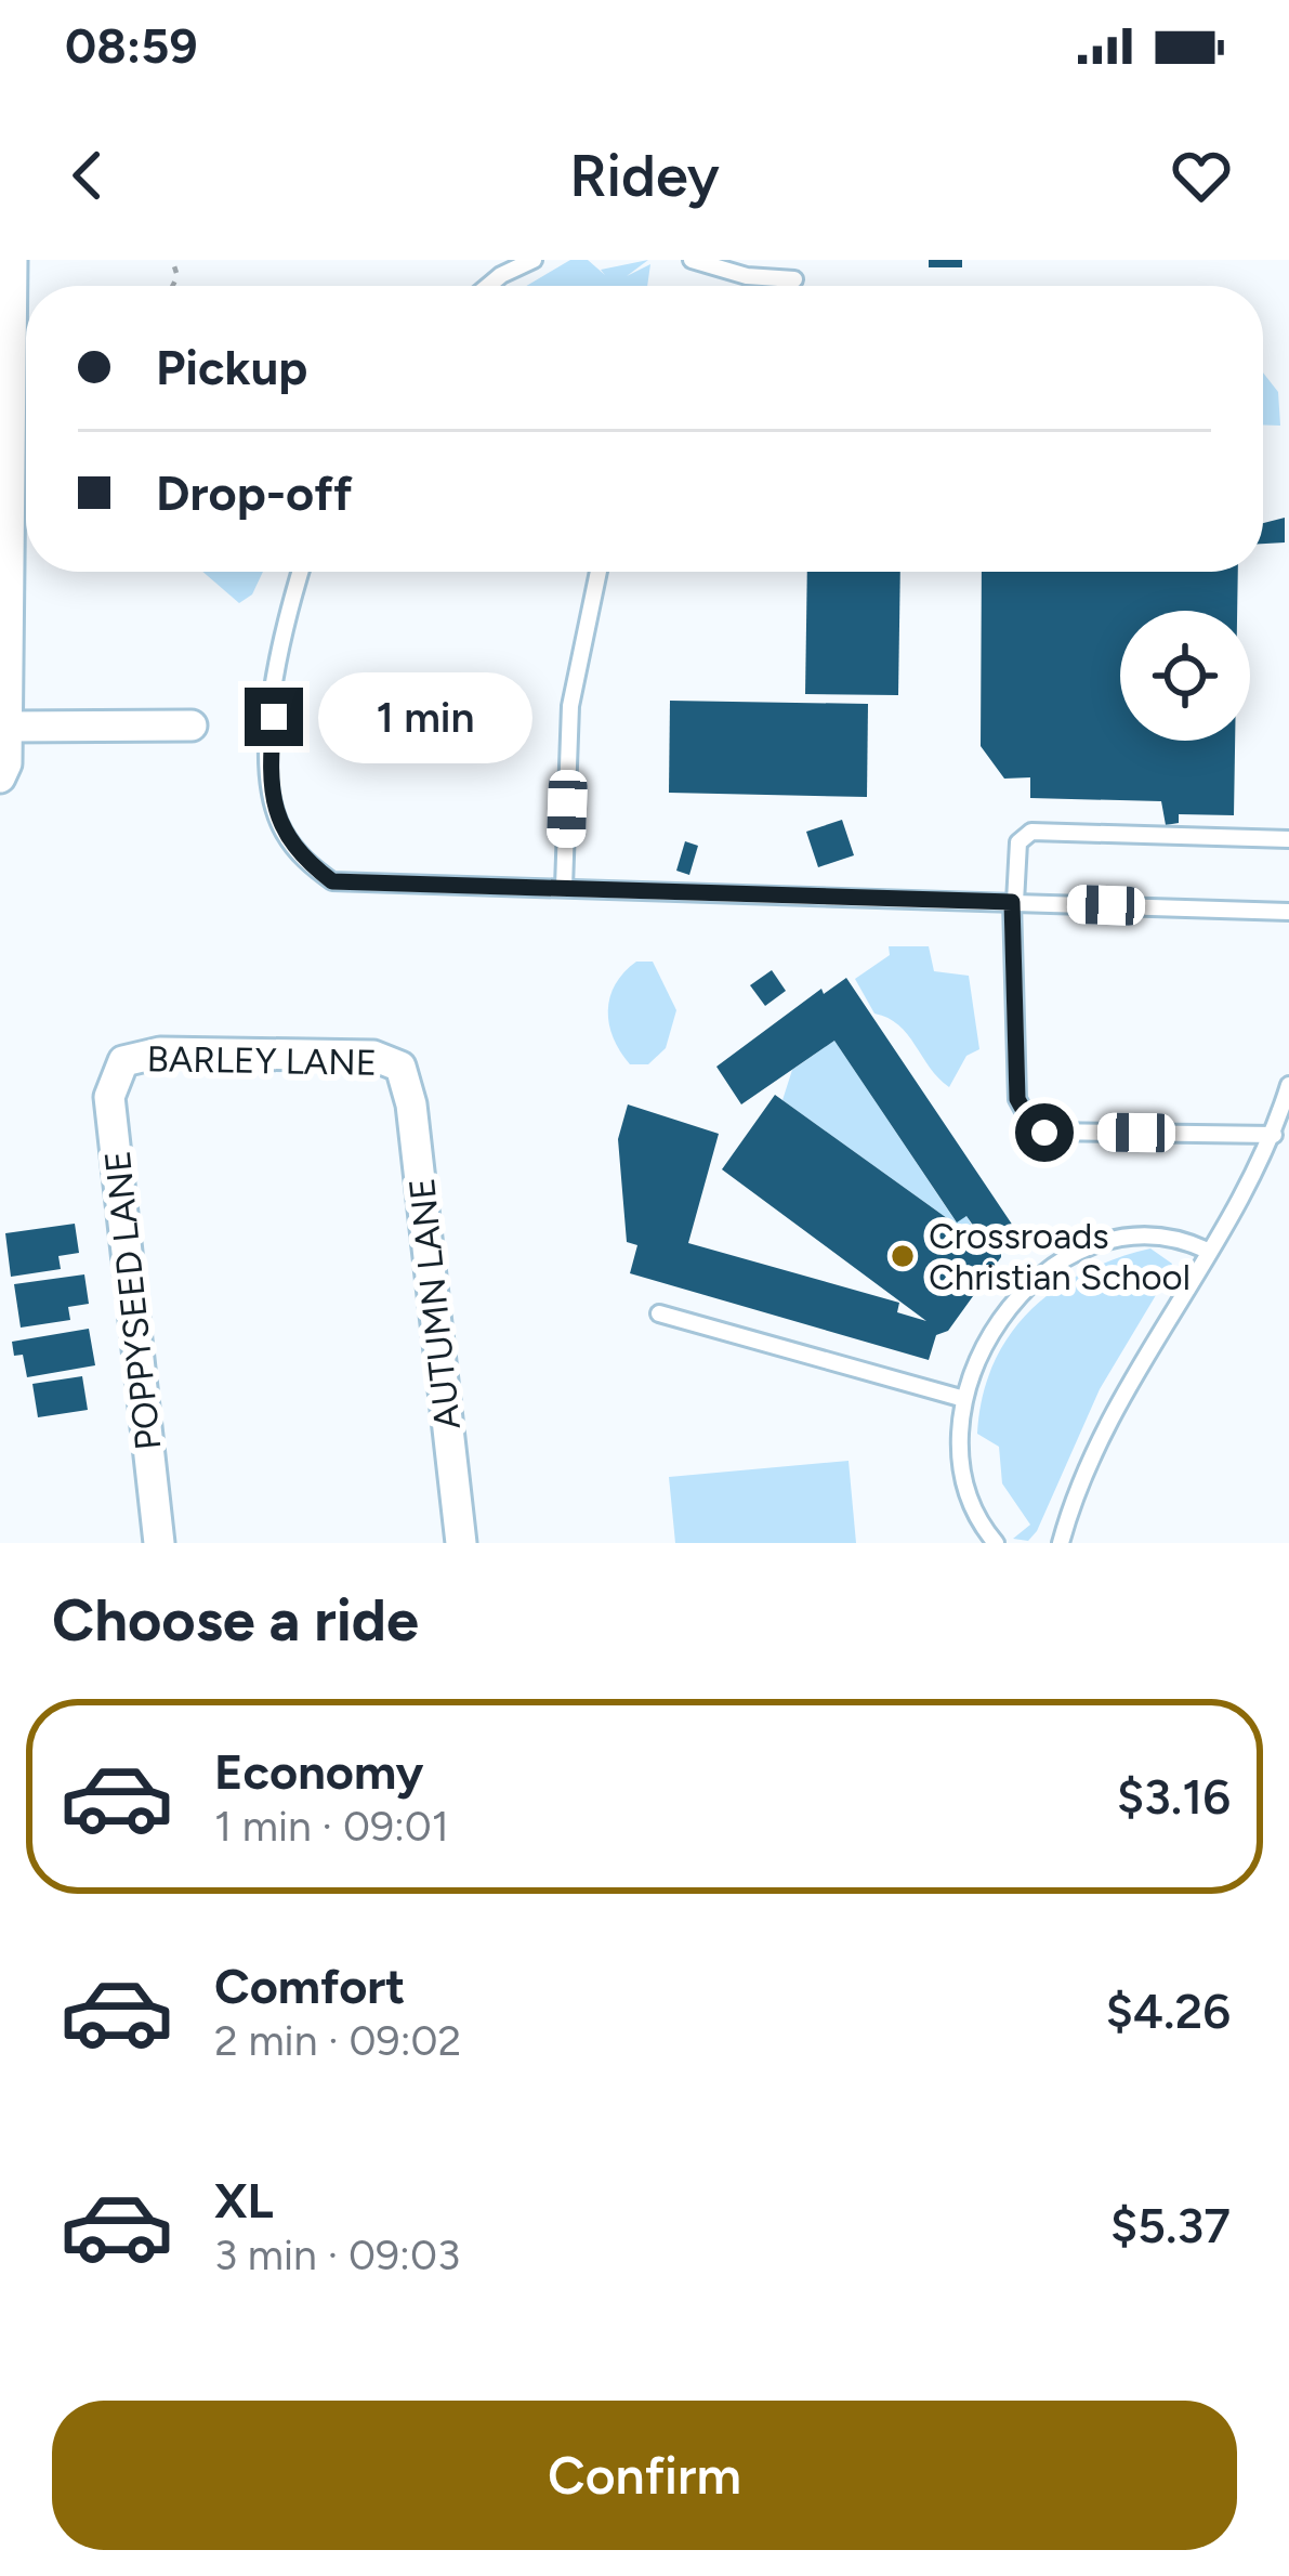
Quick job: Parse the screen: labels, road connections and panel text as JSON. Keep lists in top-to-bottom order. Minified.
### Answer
{"streets":{"street":["BARLEY LANE","POPPYSEED LANE","AUTUMN LANE"]},"crossings":[["BARLEY LANE","POPPYSEED LANE"],["BARLEY LANE","AUTUMN LANE"]],"places":["Crossroads Christian School"],"page":{"status":"08:59","header":"Ridey","banner":["Pickup","Drop-off"],"bubble":"1 min","heading":"Choose a ride","list":[{"name":"Economy","note":"1 min · 09:01","value":"$3.16"},{"name":"Comfort","note":"2 min · 09:02","value":"$4.26"},{"name":"XL","note":"3 min · 09:03","value":"$5.37"}],"buttons":"Confirm"}}
